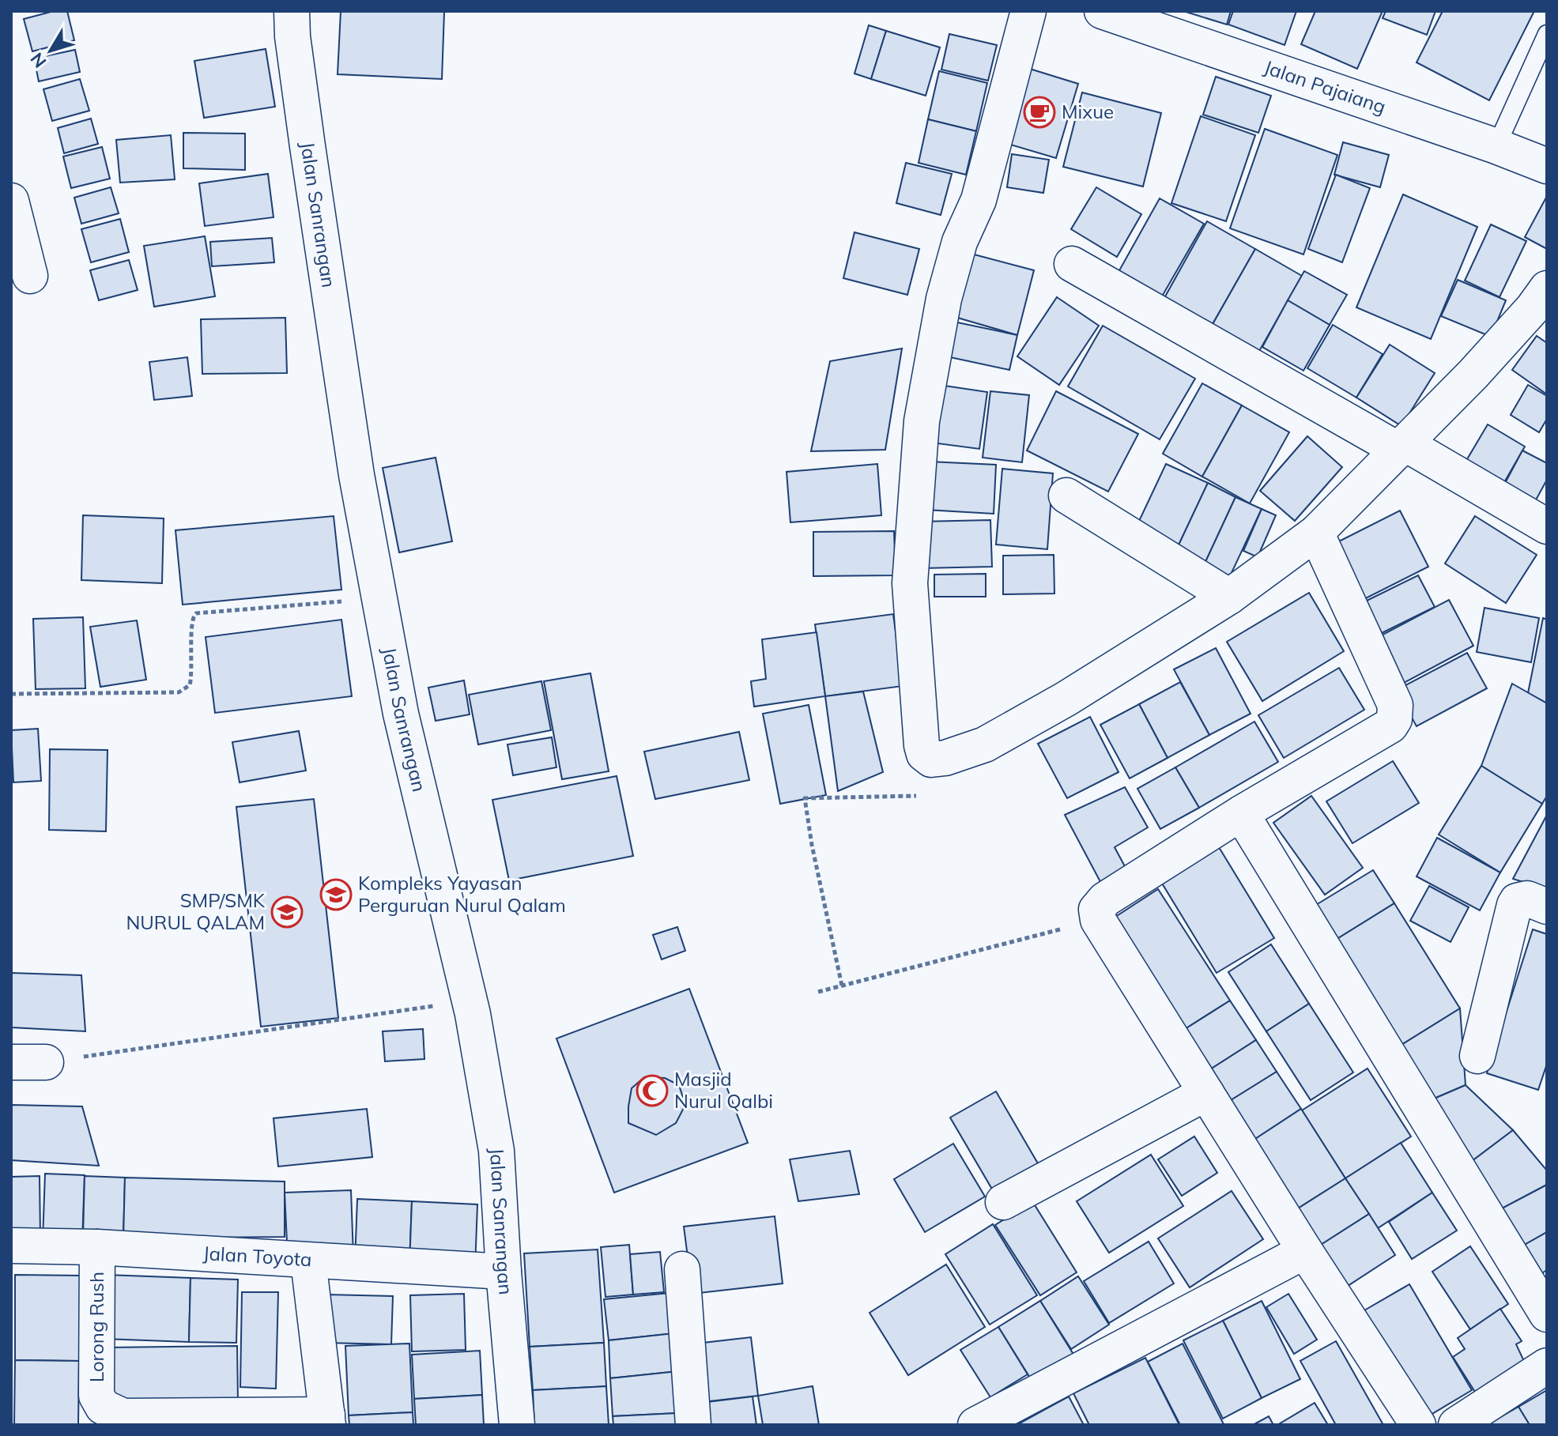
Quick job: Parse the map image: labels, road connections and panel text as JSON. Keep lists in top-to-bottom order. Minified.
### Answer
{"streets":{"street":["Jalan Pajaiang","Jalan Sanrangan","Jalan Toyota","Lorong Rush"]},"crossings":[["Jalan Sanrangan","Jalan Toyota"],["Jalan Toyota","Lorong Rush"]],"places":{"cafe":["Mixue"],"school or university":["Kompleks Yayasan Perguruan Nurul Qalam","SMP/SMK NURUL QALAM"],"mosque":["Masjid Nurul Qalbi"]},"north":"bottom left"}
